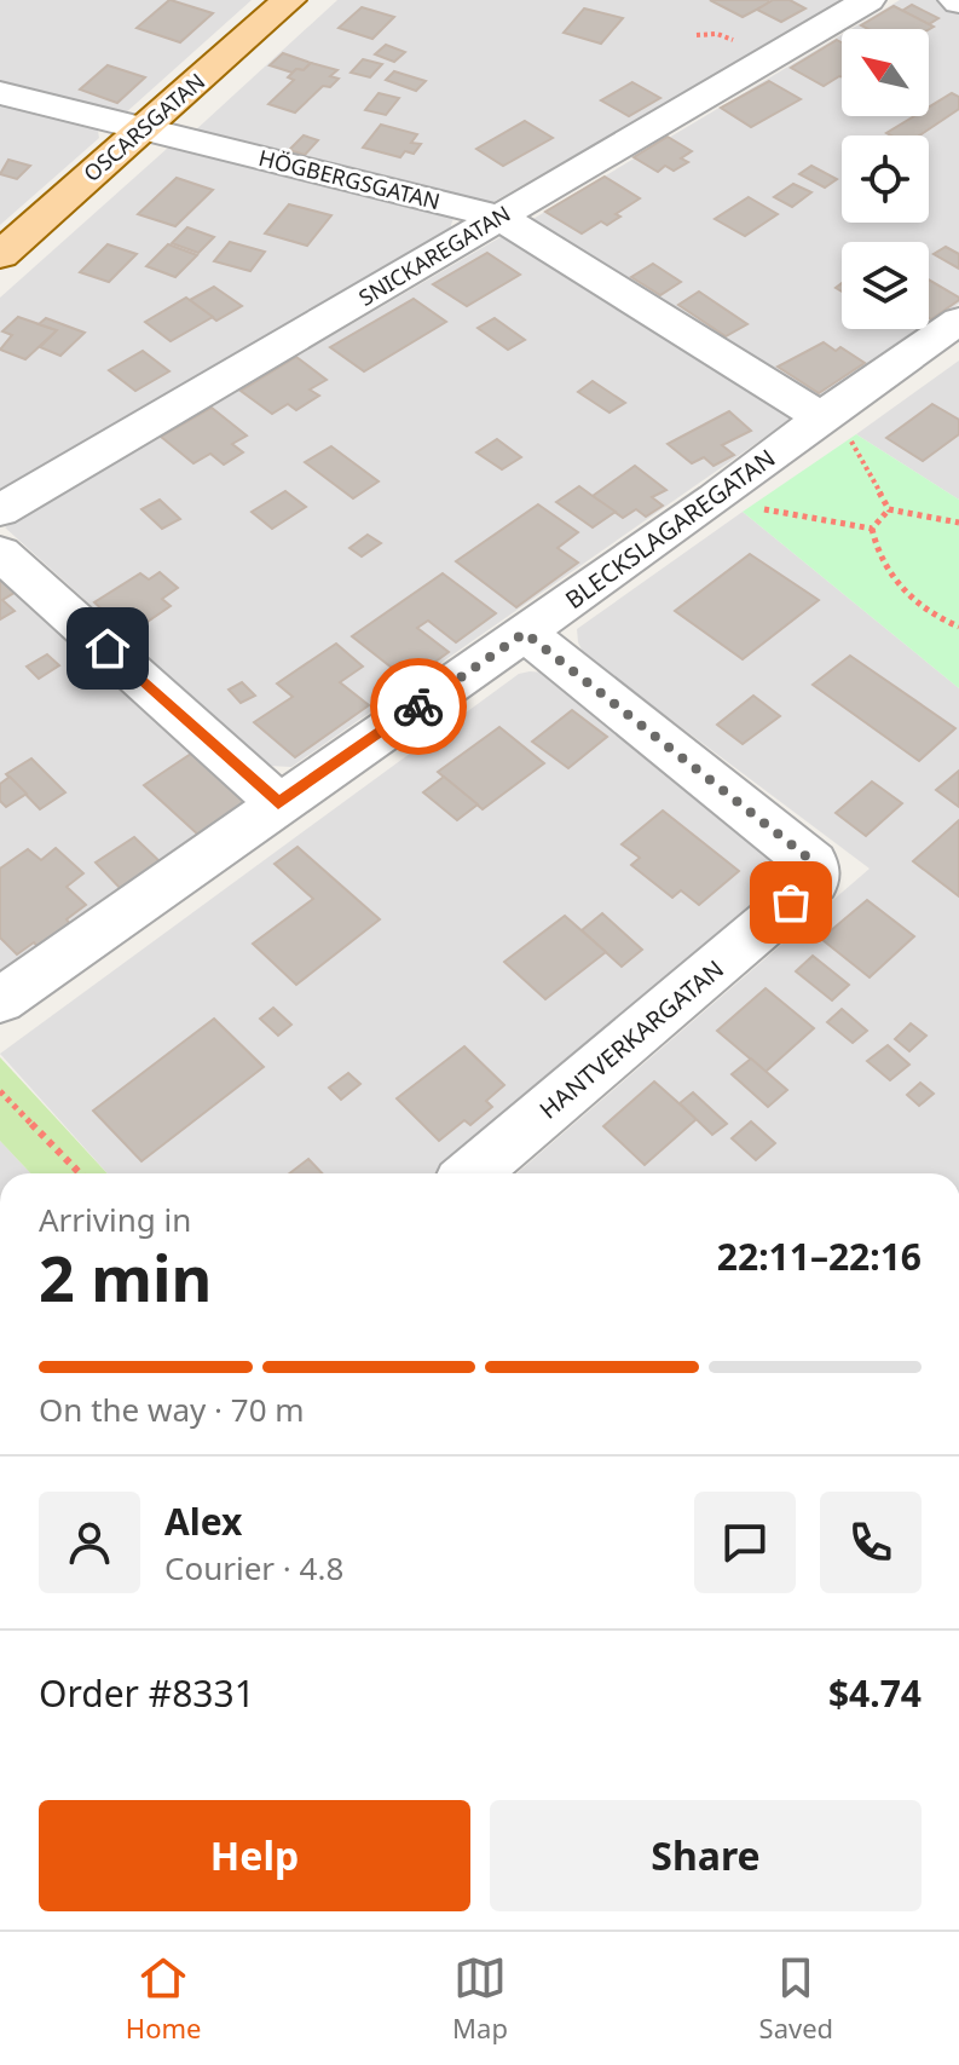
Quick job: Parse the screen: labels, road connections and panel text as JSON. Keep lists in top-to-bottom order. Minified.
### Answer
{"streets":{"main road":["OSCARSGATAN"],"street":["HÖGBERGSGATAN","SNICKAREGATAN","BLECKSLAGAREGATAN","HANTVERKARGATAN"]},"crossings":[["OSCARSGATAN","HÖGBERGSGATAN"],["HÖGBERGSGATAN","SNICKAREGATAN"],["HÖGBERGSGATAN","BLECKSLAGAREGATAN"],["BLECKSLAGAREGATAN","HANTVERKARGATAN"]],"north":"top left","page":{"heading":["2 min","Arriving in","22:11–22:16"],"panel":["Alex","Courier · 4.8","Order #8331","$4.74"],"bar":"On the way · 70 m","buttons":["Help","Share"],"tabs":["Home","Map","Saved"]}}
